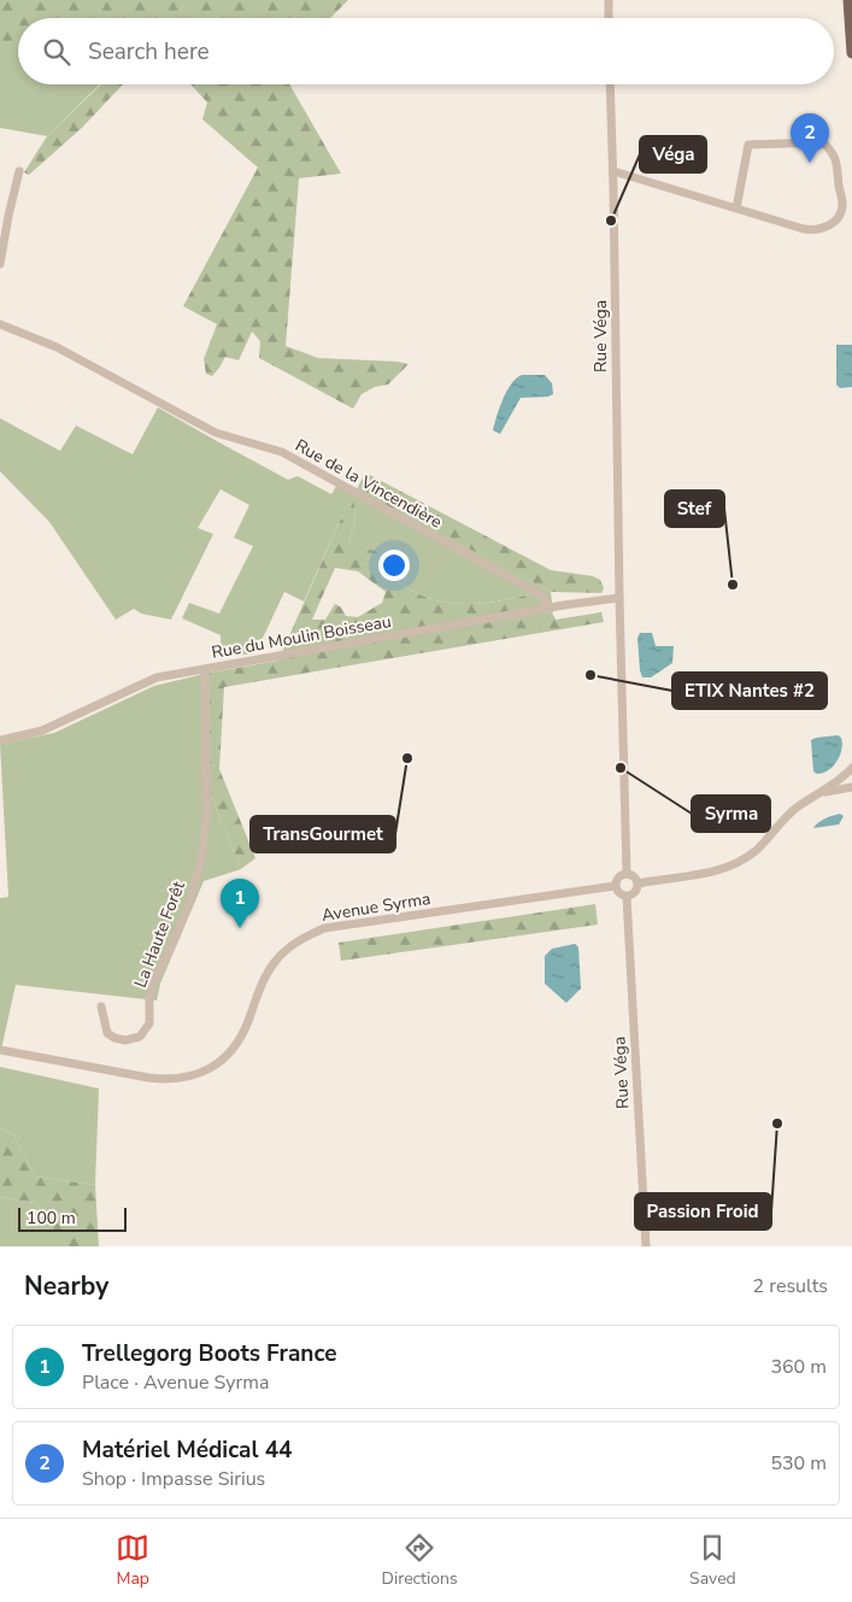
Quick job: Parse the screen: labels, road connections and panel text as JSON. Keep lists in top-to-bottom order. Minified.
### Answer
{"streets":{"street":["Rue Véga","Rue de la Vincendière","Rue du Moulin Boisseau","Avenue Syrma","La Haute Forêt"]},"crossings":[["Rue Véga","Rue du Moulin Boisseau"],["Rue Véga","Avenue Syrma"],["Rue de la Vincendière","Rue du Moulin Boisseau"],["Rue du Moulin Boisseau","La Haute Forêt"]],"places":["Véga","Stef","ETIX Nantes #2","TransGourmet","Syrma","Passion Froid"],"scale_bar":"100 m","page":{"search":"Search here","pins":["2","1"],"scale":"100 m","heading":["Nearby","2 results"],"list":[{"mark":"1","name":"Trellegorg Boots France","note":"Place · Avenue Syrma","value":"360 m"},{"mark":"2","name":"Matériel Médical 44","note":"Shop · Impasse Sirius","value":"530 m"}],"nav":["Map","Directions","Saved"]}}
